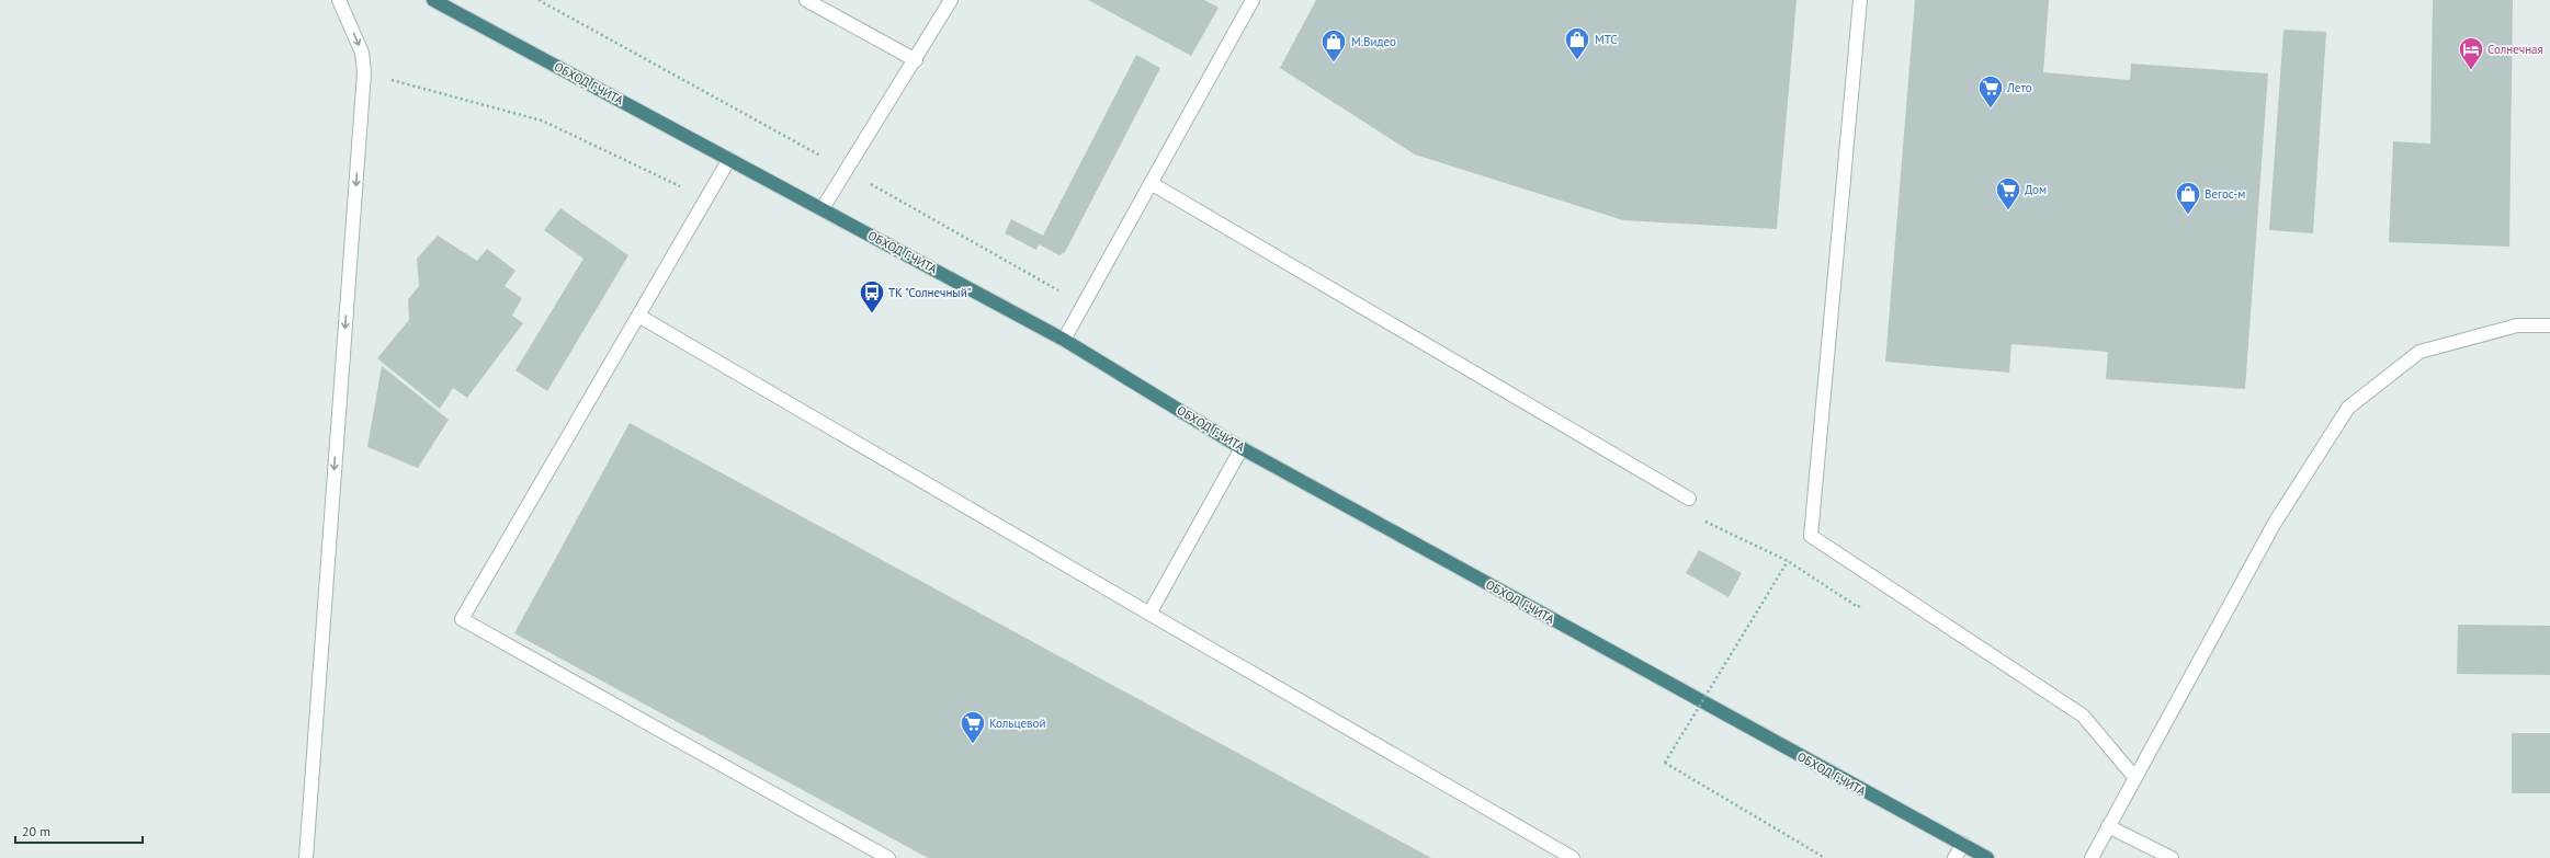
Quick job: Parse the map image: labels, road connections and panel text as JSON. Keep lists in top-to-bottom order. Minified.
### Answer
{"streets":{"highway":["ОБХОД Г.ЧИТА"]},"places":{"shop":["МТС","М.Видео","Вегос-м"],"hotel":["Солнечная"],"supermarket":["Лето","Дом","Кольцевой"],"bus stop":["ТК \"Солнечный\""]},"scale_bar":"20 m"}
